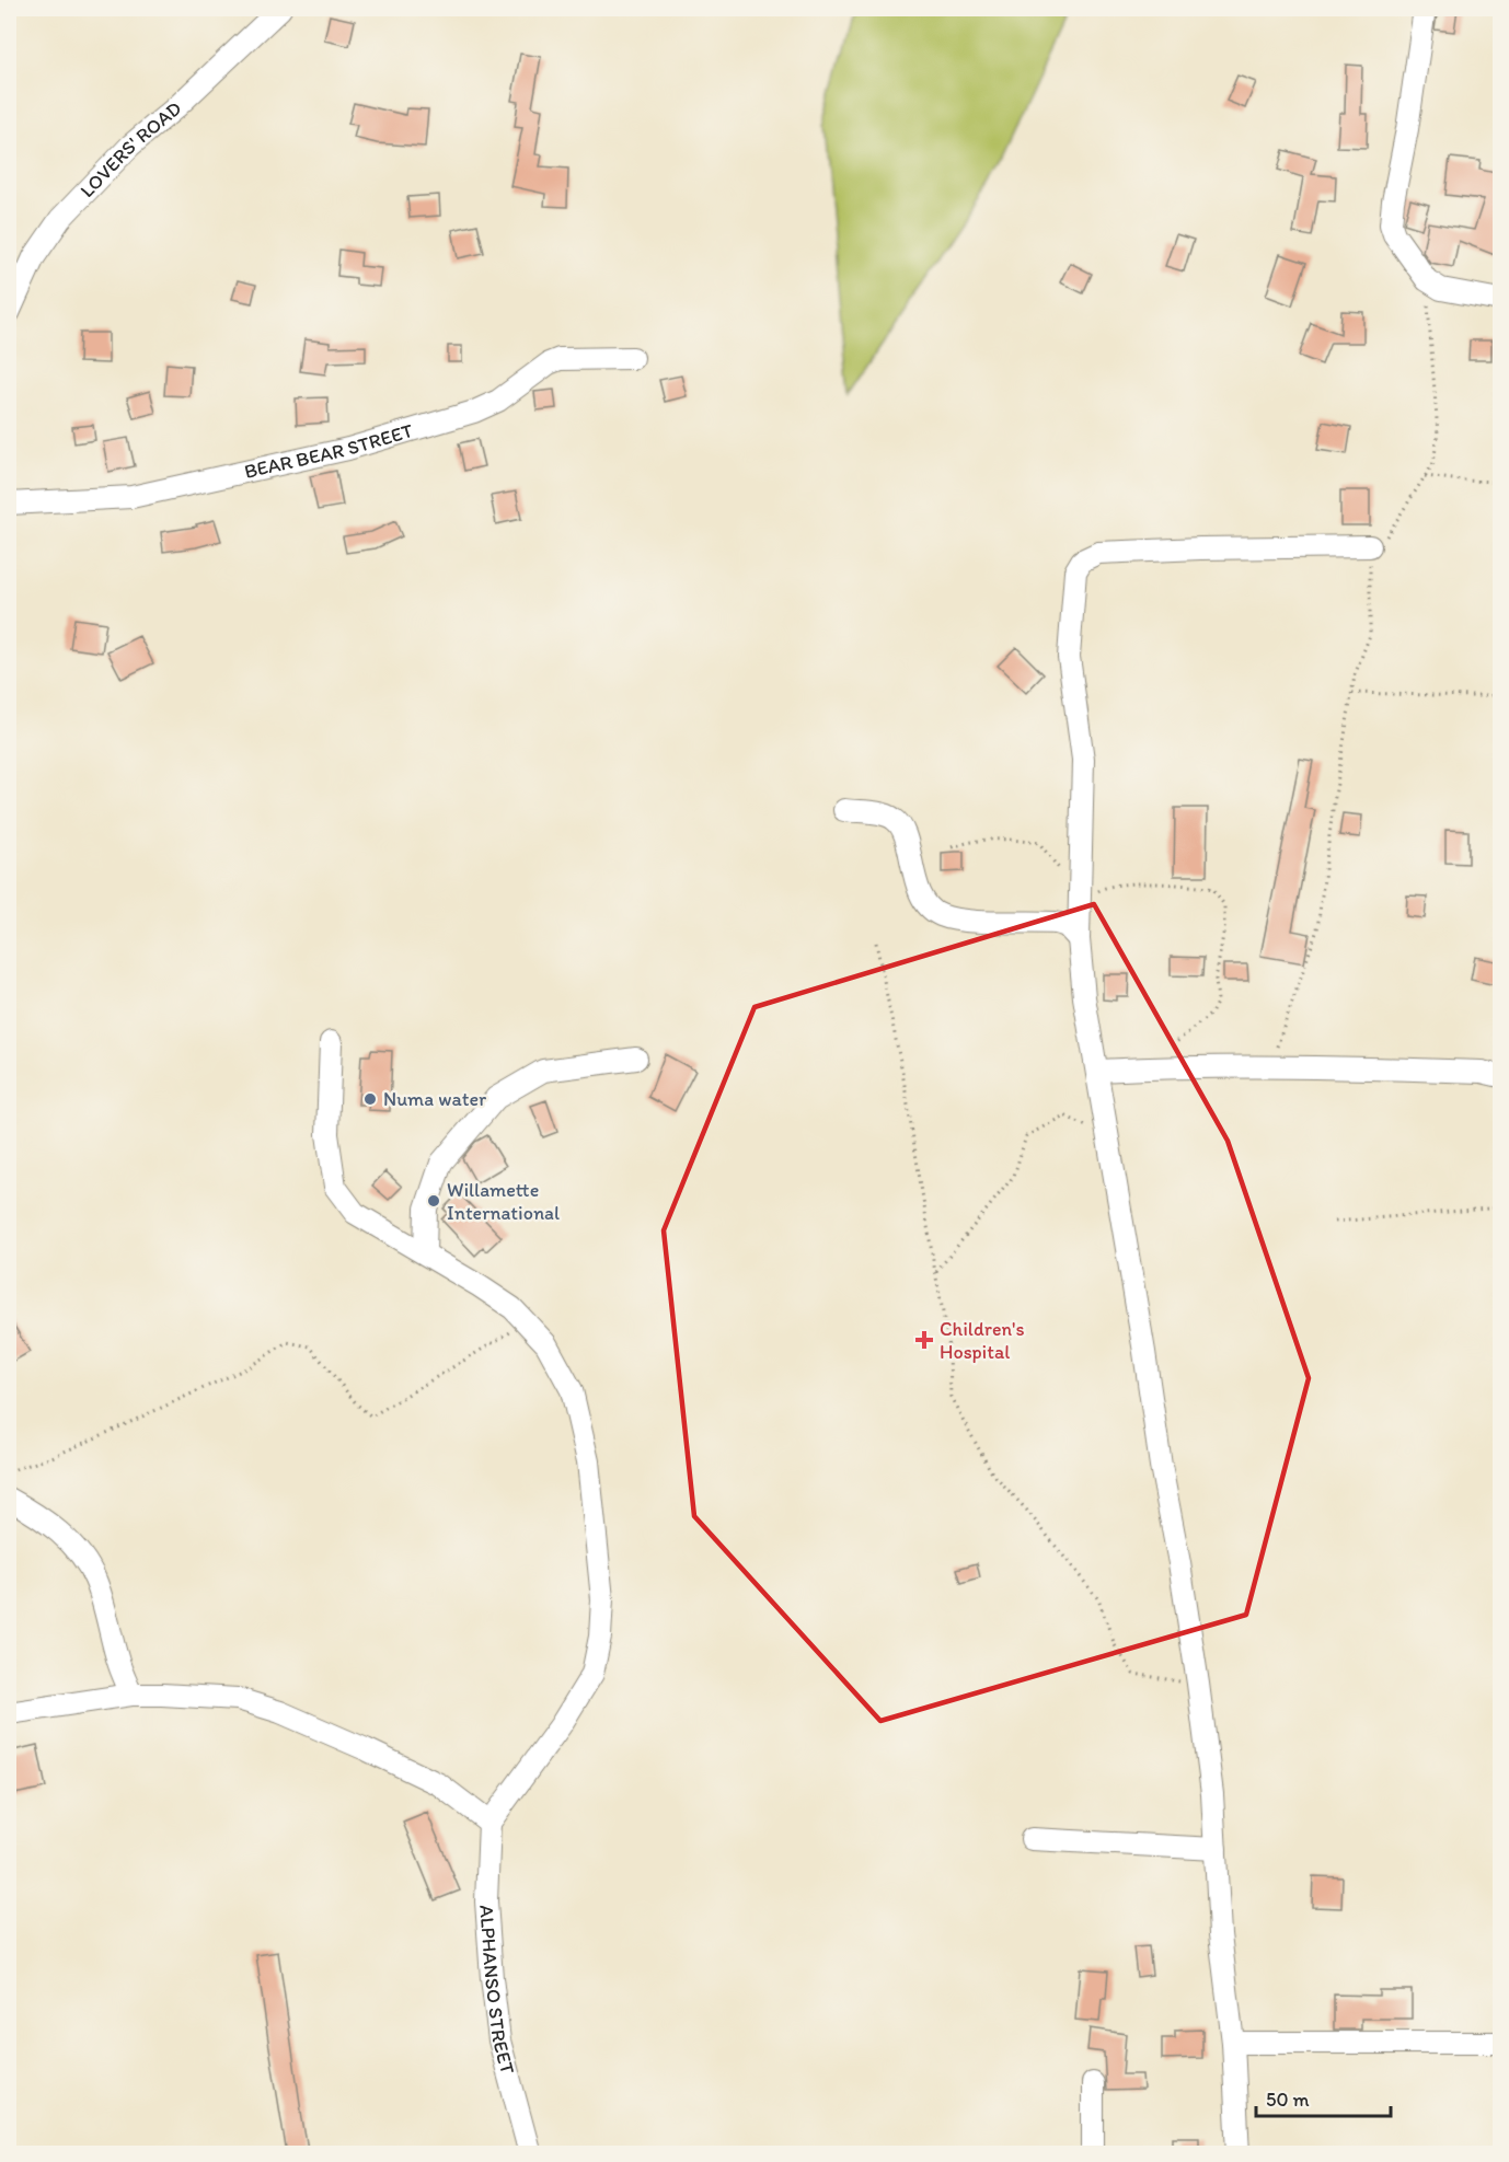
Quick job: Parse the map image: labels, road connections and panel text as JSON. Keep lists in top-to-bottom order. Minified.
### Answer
{"streets":{"street":["LOVERS' ROAD","BEAR BEAR STREET","ALPHANSO STREET"]},"places":{"other":["Numa water","Willamette International"],"health":["Children's Hospital"]},"scale_bar":"50 m"}
